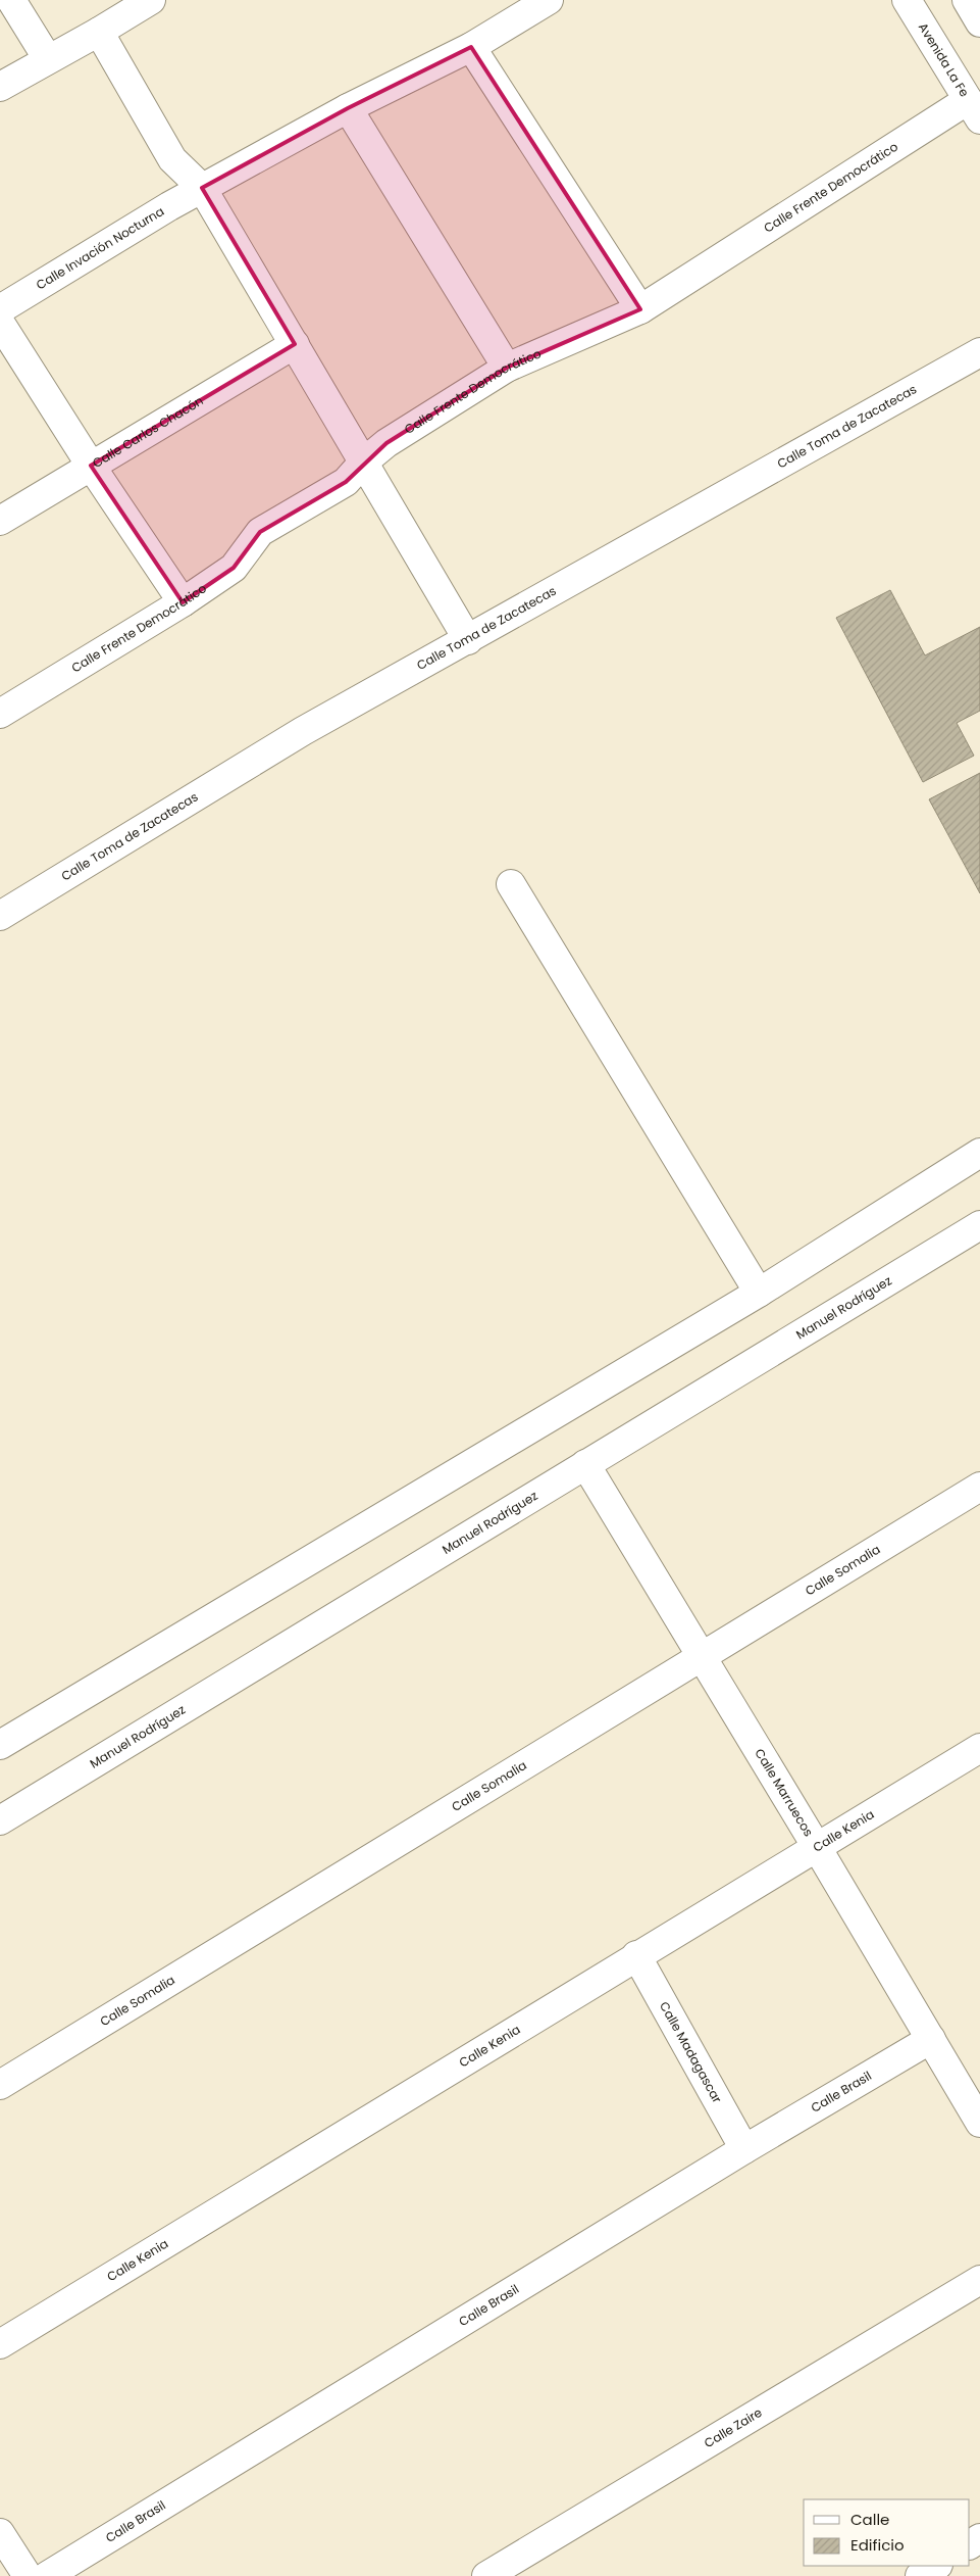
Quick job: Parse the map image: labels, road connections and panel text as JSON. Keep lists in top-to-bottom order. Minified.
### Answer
{"streets":{"street":["Avenida La Fe","Calle Frente Democrático","Calle Invación Nocturna","Calle Toma de Zacatecas","Calle Carlos Chacón","Manuel Rodríguez","Calle Somalia","Calle Marruecos","Calle Kenia","Calle Madagascar","Calle Brasil","Calle Zaire"]},"crossings":[["Avenida La Fe","Calle Frente Democrático"],["Manuel Rodríguez","Calle Marruecos"],["Calle Somalia","Calle Marruecos"],["Calle Marruecos","Calle Kenia"],["Calle Marruecos","Calle Brasil"],["Calle Kenia","Calle Madagascar"],["Calle Madagascar","Calle Brasil"]],"legend":["Calle","Edificio"]}
